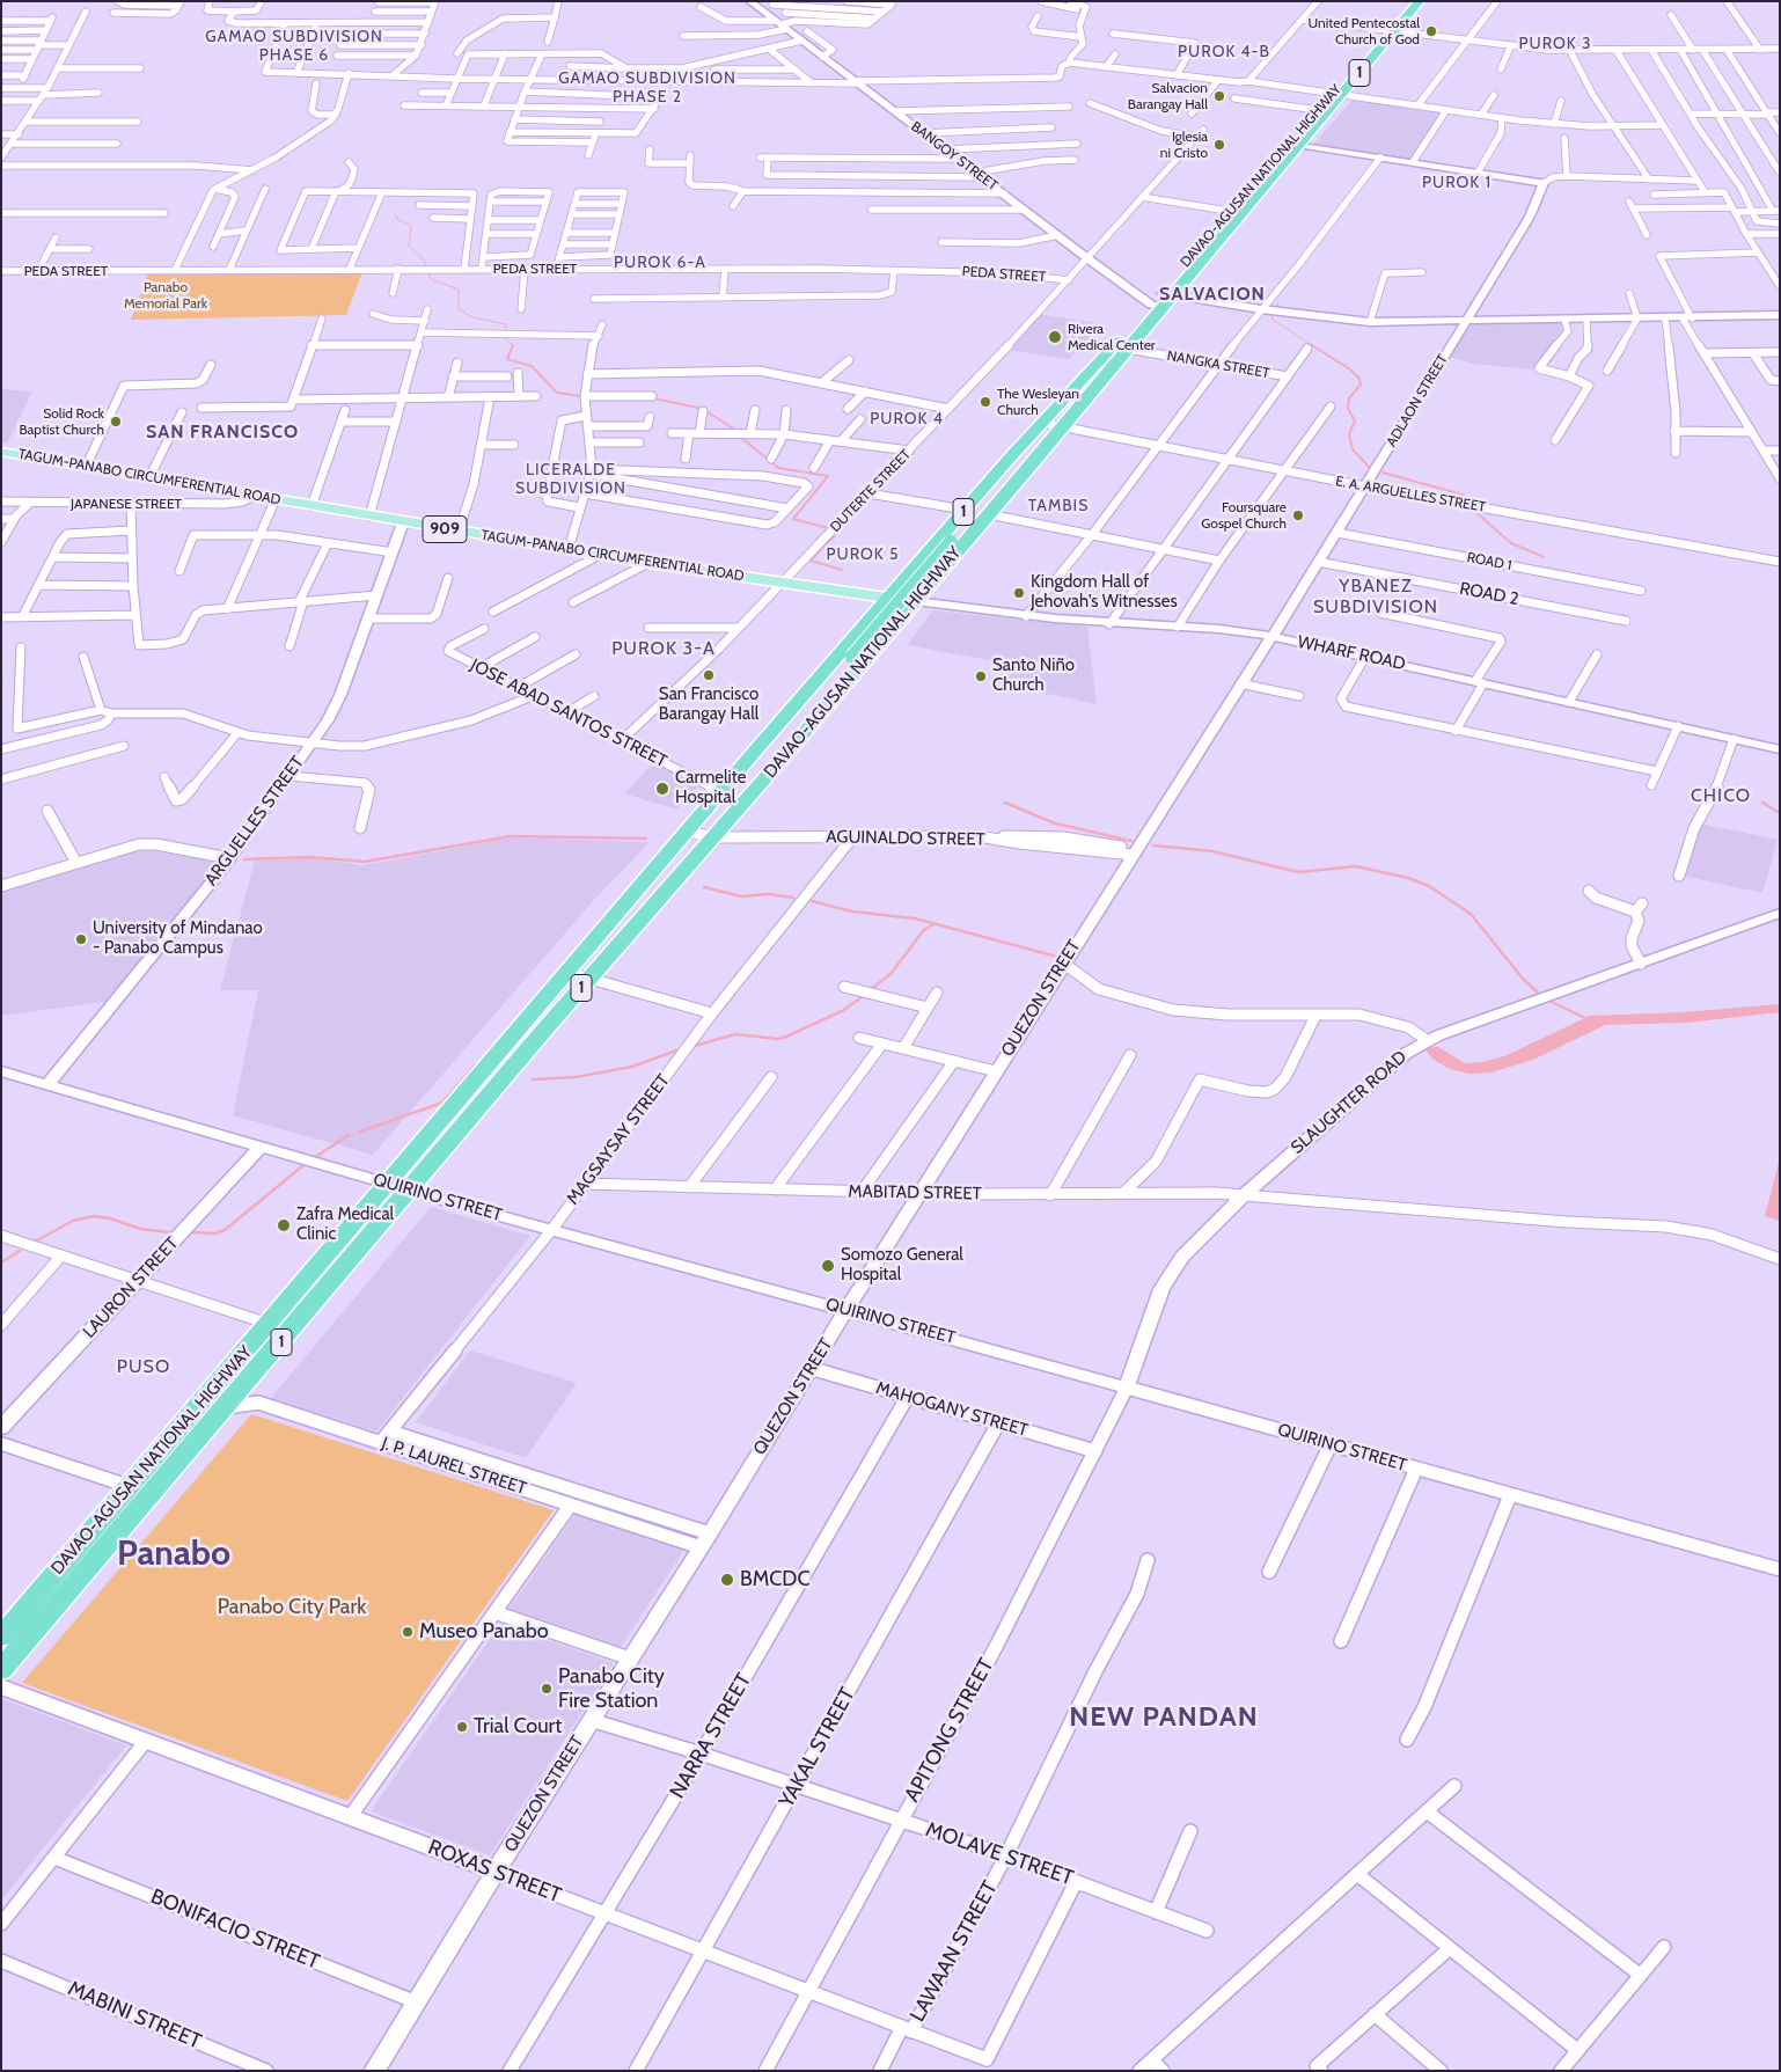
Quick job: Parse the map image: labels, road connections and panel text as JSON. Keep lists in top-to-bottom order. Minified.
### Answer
{"streets":{"highway":["1","DAVAO-AGUSAN NATIONAL HIGHWAY"],"main road":["TAGUM-PANABO CIRCUMFERENTIAL ROAD","909"],"street":["BANGOY STREET","PEDA STREET","NANGKA STREET","ADLAON STREET","DUTERTE STREET","E. A. ARGUELLES STREET","JAPANESE STREET","ROAD 1","ROAD 2","WHARF ROAD","JOSE ABAD SANTOS STREET","ARGUELLES STREET","AGUINALDO STREET","QUEZON STREET","SLAUGHTER ROAD","MAGSAYSAY STREET","MABITAD STREET","QUIRINO STREET","LAURON STREET","MAHOGANY STREET","J. P. LAUREL STREET","APITONG STREET","NARRA STREET","YAKAL STREET","MOLAVE STREET","ROXAS STREET","BONIFACIO STREET","LAWAAN STREET","MABINI STREET"]},"crossings":[["BANGOY STREET","DAVAO-AGUSAN NATIONAL HIGHWAY"],["BANGOY STREET","DUTERTE STREET"],["DAVAO-AGUSAN NATIONAL HIGHWAY","NANGKA STREET"],["DAVAO-AGUSAN NATIONAL HIGHWAY","TAGUM-PANABO CIRCUMFERENTIAL ROAD"],["DAVAO-AGUSAN NATIONAL HIGHWAY","E. A. ARGUELLES STREET"],["DAVAO-AGUSAN NATIONAL HIGHWAY","WHARF ROAD"],["DAVAO-AGUSAN NATIONAL HIGHWAY","JOSE ABAD SANTOS STREET"],["DAVAO-AGUSAN NATIONAL HIGHWAY","AGUINALDO STREET"],["DAVAO-AGUSAN NATIONAL HIGHWAY","QUIRINO STREET"],["DAVAO-AGUSAN NATIONAL HIGHWAY","J. P. LAUREL STREET"],["PEDA STREET","DUTERTE STREET"],["ADLAON STREET","E. A. ARGUELLES STREET"],["ADLAON STREET","ROAD 1"],["ADLAON STREET","ROAD 2"],["ADLAON STREET","WHARF ROAD"],["ADLAON STREET","QUEZON STREET"],["TAGUM-PANABO CIRCUMFERENTIAL ROAD","DUTERTE STREET"],["TAGUM-PANABO CIRCUMFERENTIAL ROAD","JAPANESE STREET"],["TAGUM-PANABO CIRCUMFERENTIAL ROAD","WHARF ROAD"],["TAGUM-PANABO CIRCUMFERENTIAL ROAD","ARGUELLES STREET"],["DUTERTE STREET","JOSE ABAD SANTOS STREET"],["WHARF ROAD","QUEZON STREET"],["ARGUELLES STREET","QUIRINO STREET"],["AGUINALDO STREET","QUEZON STREET"],["AGUINALDO STREET","MAGSAYSAY STREET"],["QUEZON STREET","MABITAD STREET"],["QUEZON STREET","QUIRINO STREET"],["QUEZON STREET","MAHOGANY STREET"],["QUEZON STREET","J. P. LAUREL STREET"],["QUEZON STREET","MOLAVE STREET"],["QUEZON STREET","ROXAS STREET"],["QUEZON STREET","BONIFACIO STREET"],["SLAUGHTER ROAD","MABITAD STREET"],["SLAUGHTER ROAD","QUIRINO STREET"],["SLAUGHTER ROAD","APITONG STREET"],["MAGSAYSAY STREET","MABITAD STREET"],["MAGSAYSAY STREET","QUIRINO STREET"],["MAGSAYSAY STREET","J. P. LAUREL STREET"],["QUIRINO STREET","LAURON STREET"],["QUIRINO STREET","APITONG STREET"],["MAHOGANY STREET","APITONG STREET"],["MAHOGANY STREET","NARRA STREET"],["MAHOGANY STREET","YAKAL STREET"],["APITONG STREET","MOLAVE STREET"],["APITONG STREET","ROXAS STREET"],["NARRA STREET","MOLAVE STREET"],["NARRA STREET","ROXAS STREET"],["YAKAL STREET","MOLAVE STREET"],["YAKAL STREET","ROXAS STREET"],["MOLAVE STREET","ROXAS STREET"],["MOLAVE STREET","LAWAAN STREET"],["ROXAS STREET","LAWAAN STREET"]],"districts":["GAMAO SUBDIVISION PHASE 6","PUROK 3","PUROK 4-B","GAMAO SUBDIVISION PHASE 2","PUROK 1","PUROK 6-A","SALVACION","PUROK 4","SAN FRANCISCO","LICERALDE SUBDIVISION","TAMBIS","PUROK 5","YBANEZ SUBDIVISION","PUROK 3-A","CHICO","PUSO","Panabo","NEW PANDAN"],"parks":["Panabo Memorial Park","Panabo City Park"],"places":["United Pentecostal Church of God","Salvacion Barangay Hall","Iglesia ni Cristo","Rivera Medical Center","The Wesleyan Church","Solid Rock Baptist Church","Foursquare Gospel Church","Kingdom Hall of Jehovah's Witnesses","San Francisco Barangay Hall","Santo Niño Church","Carmelite Hospital","University of Mindanao - Panabo Campus","Zafra Medical Clinic","Somozo General Hospital","BMCDC","Museo Panabo","Panabo City Fire Station","Trial Court"]}
